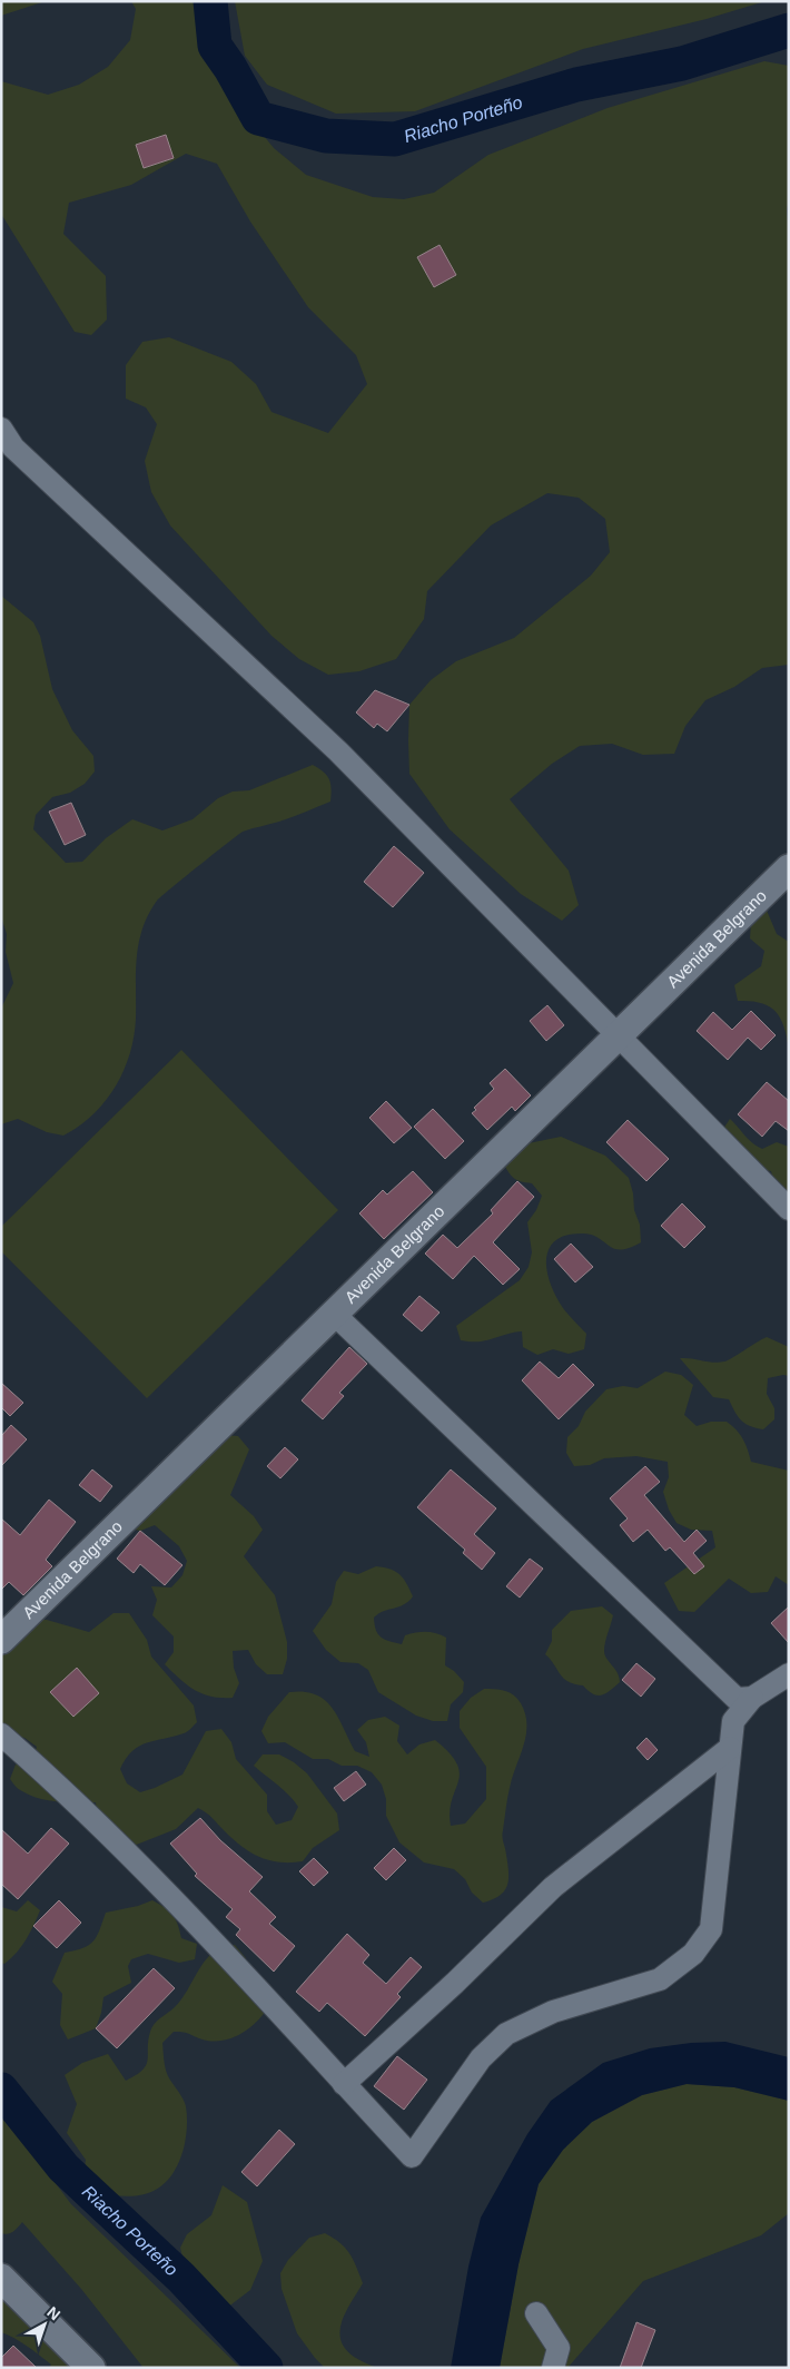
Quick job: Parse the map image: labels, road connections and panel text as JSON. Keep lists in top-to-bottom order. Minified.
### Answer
{"streets":{"street":["Avenida Belgrano"]},"water":["Riacho Porteño"],"north":"top right"}
